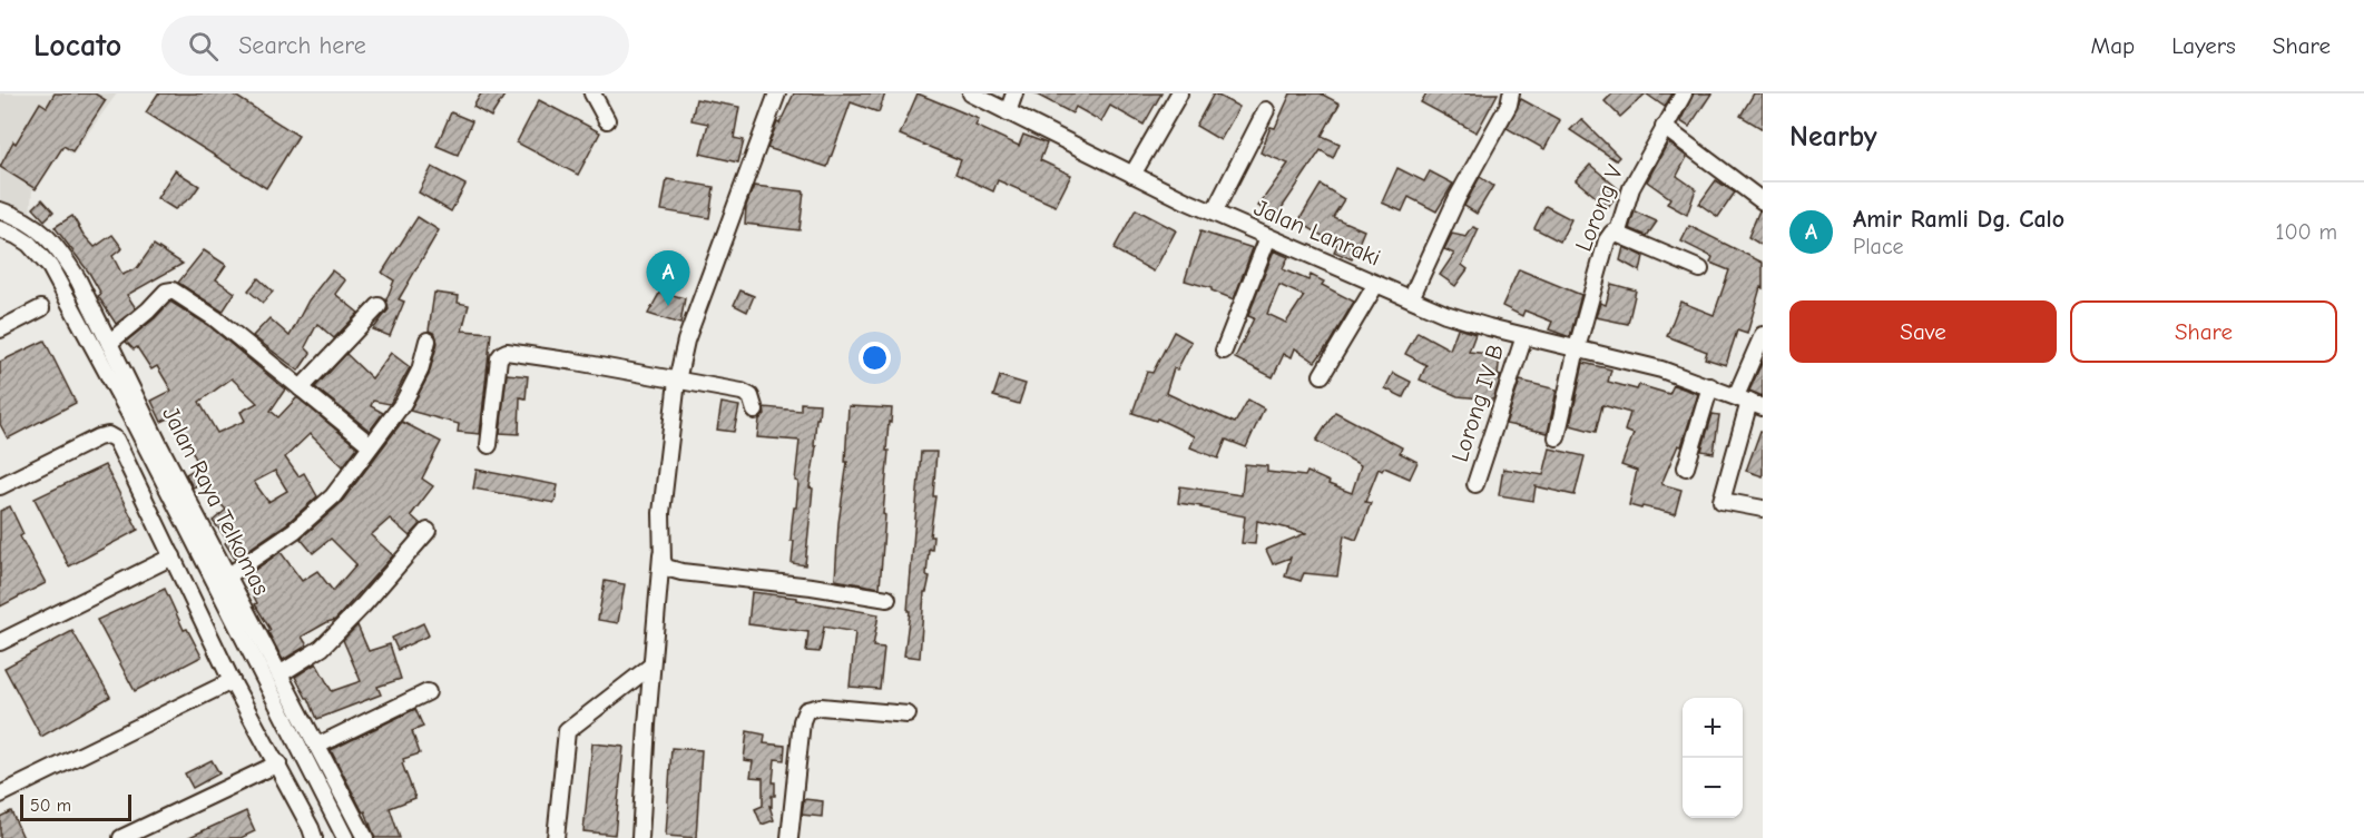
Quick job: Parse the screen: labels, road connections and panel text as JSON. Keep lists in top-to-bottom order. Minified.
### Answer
{"streets":{"street":["Lorong V","Jalan Lanraki","Lorong IV B","Jalan Raya Telkomas"]},"crossings":[["Lorong V","Jalan Lanraki"],["Jalan Lanraki","Lorong IV B"]],"scale_bar":"50 m","page":{"header":"Locato","search":"Search here","nav":["Map","Layers","Share"],"heading":"Nearby","list":[{"mark":"A","name":"Amir Ramli Dg. Calo","note":"Place","value":"100 m"}],"pins":"A","buttons":["Save","Share"],"map_buttons":["+","−"],"scale":"50 m"}}
